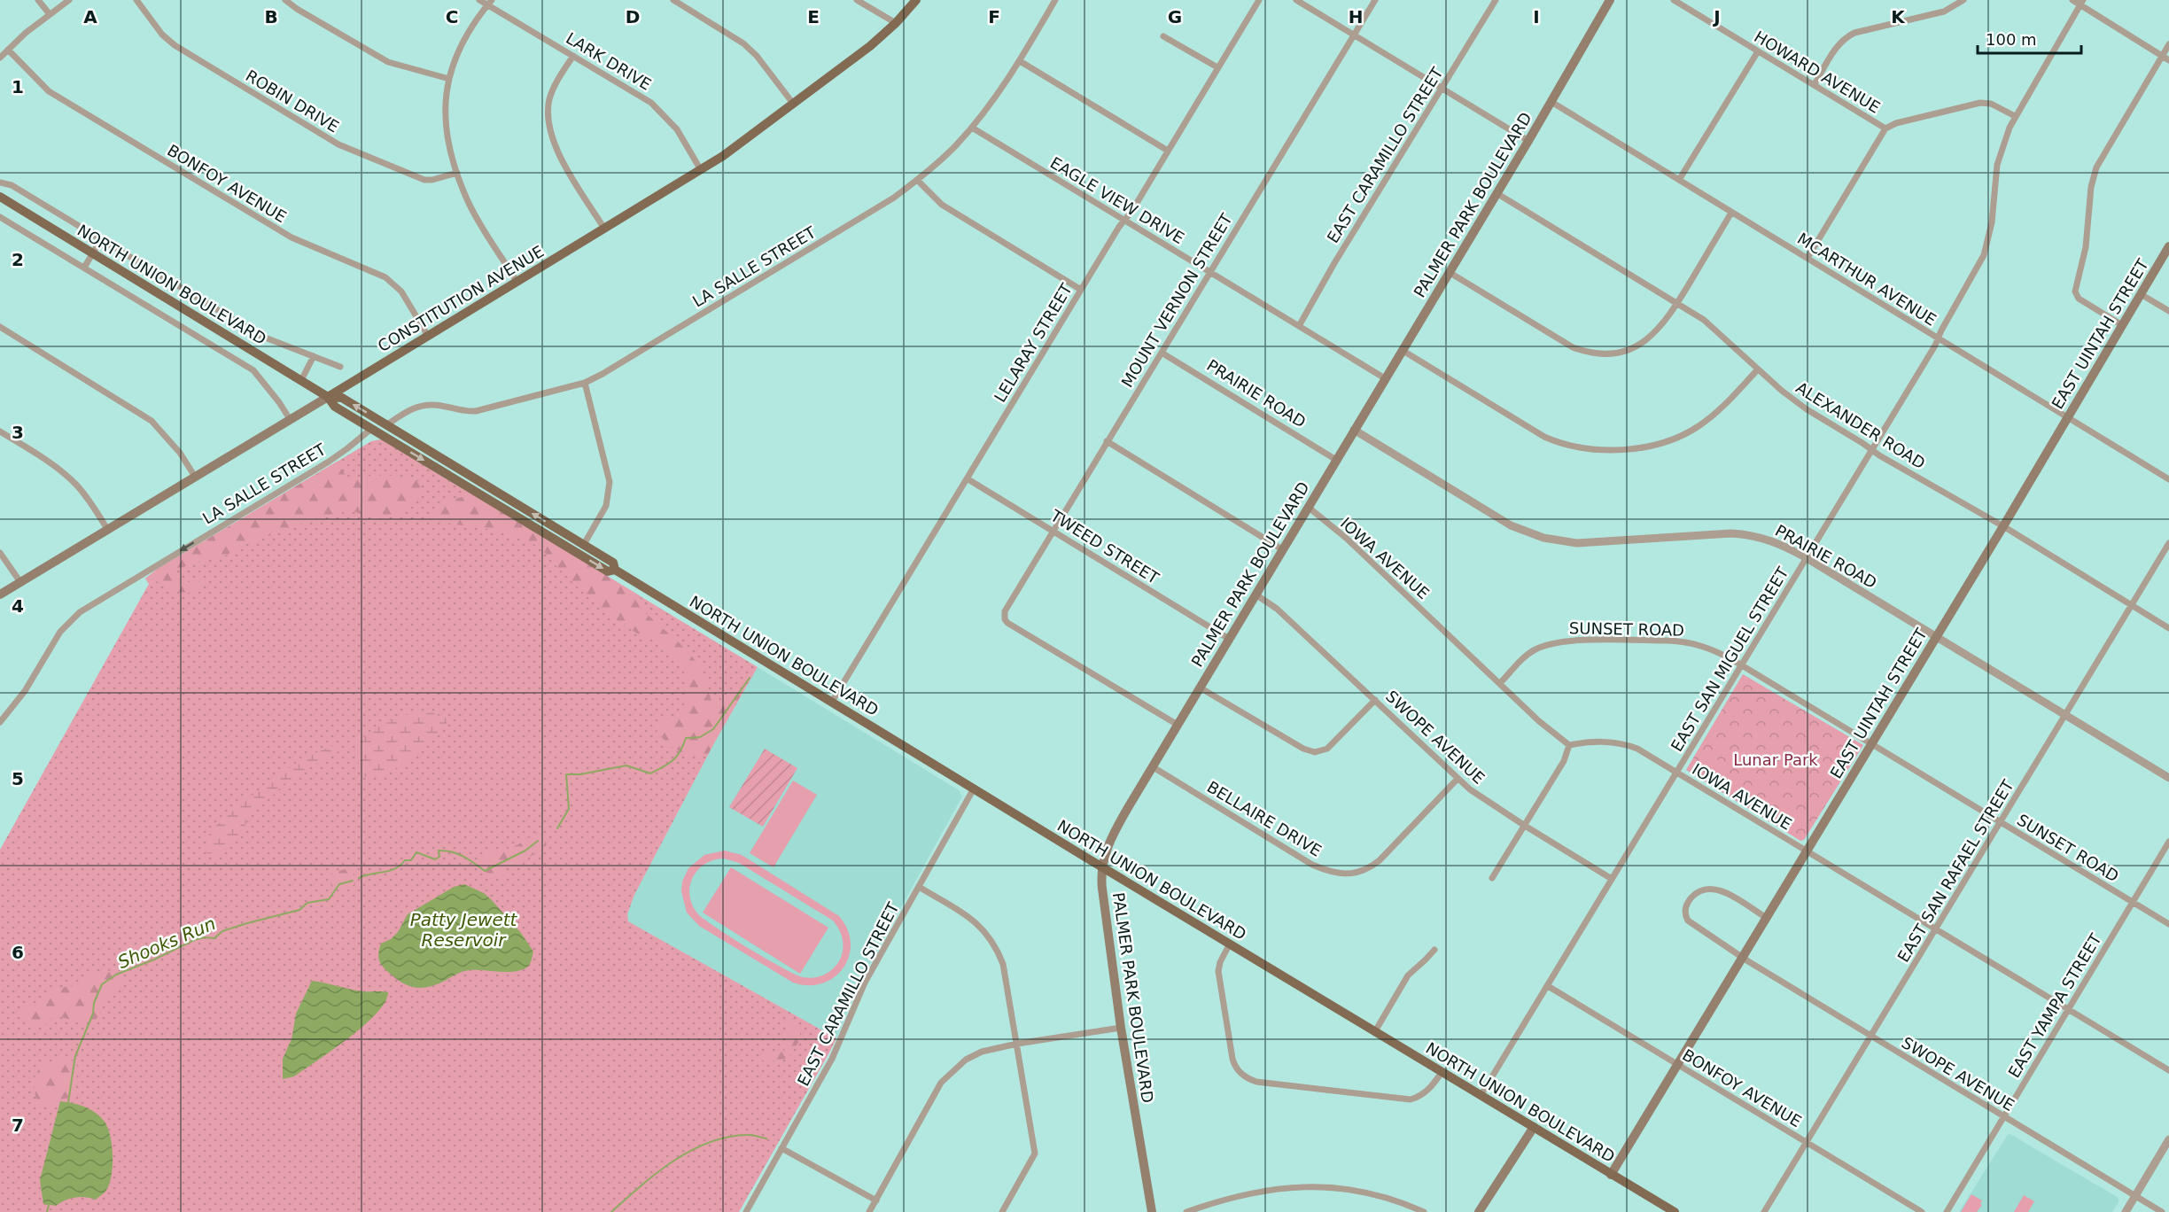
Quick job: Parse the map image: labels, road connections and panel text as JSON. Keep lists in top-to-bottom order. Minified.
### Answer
{"streets":{"main road":["PALMER PARK BOULEVARD","NORTH UNION BOULEVARD","CONSTITUTION AVENUE","EAST UINTAH STREET"],"street":["LARK DRIVE","HOWARD AVENUE","ROBIN DRIVE","EAST CARAMILLO STREET","BONFOY AVENUE","EAGLE VIEW DRIVE","LA SALLE STREET","MCARTHUR AVENUE","MOUNT VERNON STREET","LELARAY STREET","PRAIRIE ROAD","ALEXANDER ROAD","TWEED STREET","IOWA AVENUE","SUNSET ROAD","EAST SAN MIGUEL STREET","SWOPE AVENUE","BELLAIRE DRIVE","EAST SAN RAFAEL STREET","EAST YAMPA STREET"]},"crossings":[["LARK DRIVE","CONSTITUTION AVENUE"],["HOWARD AVENUE","EAST SAN MIGUEL STREET"],["EAST CARAMILLO STREET","EAGLE VIEW DRIVE"],["EAST CARAMILLO STREET","NORTH UNION BOULEVARD"],["BONFOY AVENUE","CONSTITUTION AVENUE"],["BONFOY AVENUE","EAST UINTAH STREET"],["BONFOY AVENUE","EAST SAN MIGUEL STREET"],["BONFOY AVENUE","EAST SAN RAFAEL STREET"],["EAGLE VIEW DRIVE","PALMER PARK BOULEVARD"],["EAGLE VIEW DRIVE","LA SALLE STREET"],["EAGLE VIEW DRIVE","MOUNT VERNON STREET"],["EAGLE VIEW DRIVE","LELARAY STREET"],["PALMER PARK BOULEVARD","MCARTHUR AVENUE"],["PALMER PARK BOULEVARD","NORTH UNION BOULEVARD"],["PALMER PARK BOULEVARD","MOUNT VERNON STREET"],["PALMER PARK BOULEVARD","PRAIRIE ROAD"],["PALMER PARK BOULEVARD","ALEXANDER ROAD"],["PALMER PARK BOULEVARD","TWEED STREET"],["PALMER PARK BOULEVARD","IOWA AVENUE"],["PALMER PARK BOULEVARD","SWOPE AVENUE"],["PALMER PARK BOULEVARD","BELLAIRE DRIVE"],["LA SALLE STREET","NORTH UNION BOULEVARD"],["MCARTHUR AVENUE","EAST UINTAH STREET"],["MCARTHUR AVENUE","EAST SAN MIGUEL STREET"],["NORTH UNION BOULEVARD","CONSTITUTION AVENUE"],["NORTH UNION BOULEVARD","EAST UINTAH STREET"],["NORTH UNION BOULEVARD","LELARAY STREET"],["NORTH UNION BOULEVARD","EAST SAN MIGUEL STREET"],["MOUNT VERNON STREET","PRAIRIE ROAD"],["MOUNT VERNON STREET","TWEED STREET"],["EAST UINTAH STREET","PRAIRIE ROAD"],["EAST UINTAH STREET","ALEXANDER ROAD"],["EAST UINTAH STREET","IOWA AVENUE"],["EAST UINTAH STREET","SUNSET ROAD"],["EAST UINTAH STREET","SWOPE AVENUE"],["LELARAY STREET","TWEED STREET"],["PRAIRIE ROAD","EAST SAN MIGUEL STREET"],["PRAIRIE ROAD","EAST SAN RAFAEL STREET"],["ALEXANDER ROAD","EAST SAN MIGUEL STREET"],["ALEXANDER ROAD","EAST SAN RAFAEL STREET"],["IOWA AVENUE","SUNSET ROAD"],["IOWA AVENUE","EAST SAN MIGUEL STREET"],["IOWA AVENUE","EAST SAN RAFAEL STREET"],["IOWA AVENUE","EAST YAMPA STREET"],["SUNSET ROAD","EAST SAN MIGUEL STREET"],["SUNSET ROAD","EAST SAN RAFAEL STREET"],["SUNSET ROAD","EAST YAMPA STREET"],["EAST SAN MIGUEL STREET","SWOPE AVENUE"],["SWOPE AVENUE","BELLAIRE DRIVE"],["SWOPE AVENUE","EAST SAN RAFAEL STREET"],["SWOPE AVENUE","EAST YAMPA STREET"]],"one_way":["LA SALLE STREET"],"water":["Patty Jewett Reservoir","Shooks Run"],"parks":["Lunar Park"],"scale_bar":"100 m","grid":{"columns":["A","B","C","D","E","F","G","H","I","J","K"],"rows":["1","2","3","4","5","6","7"]}}
